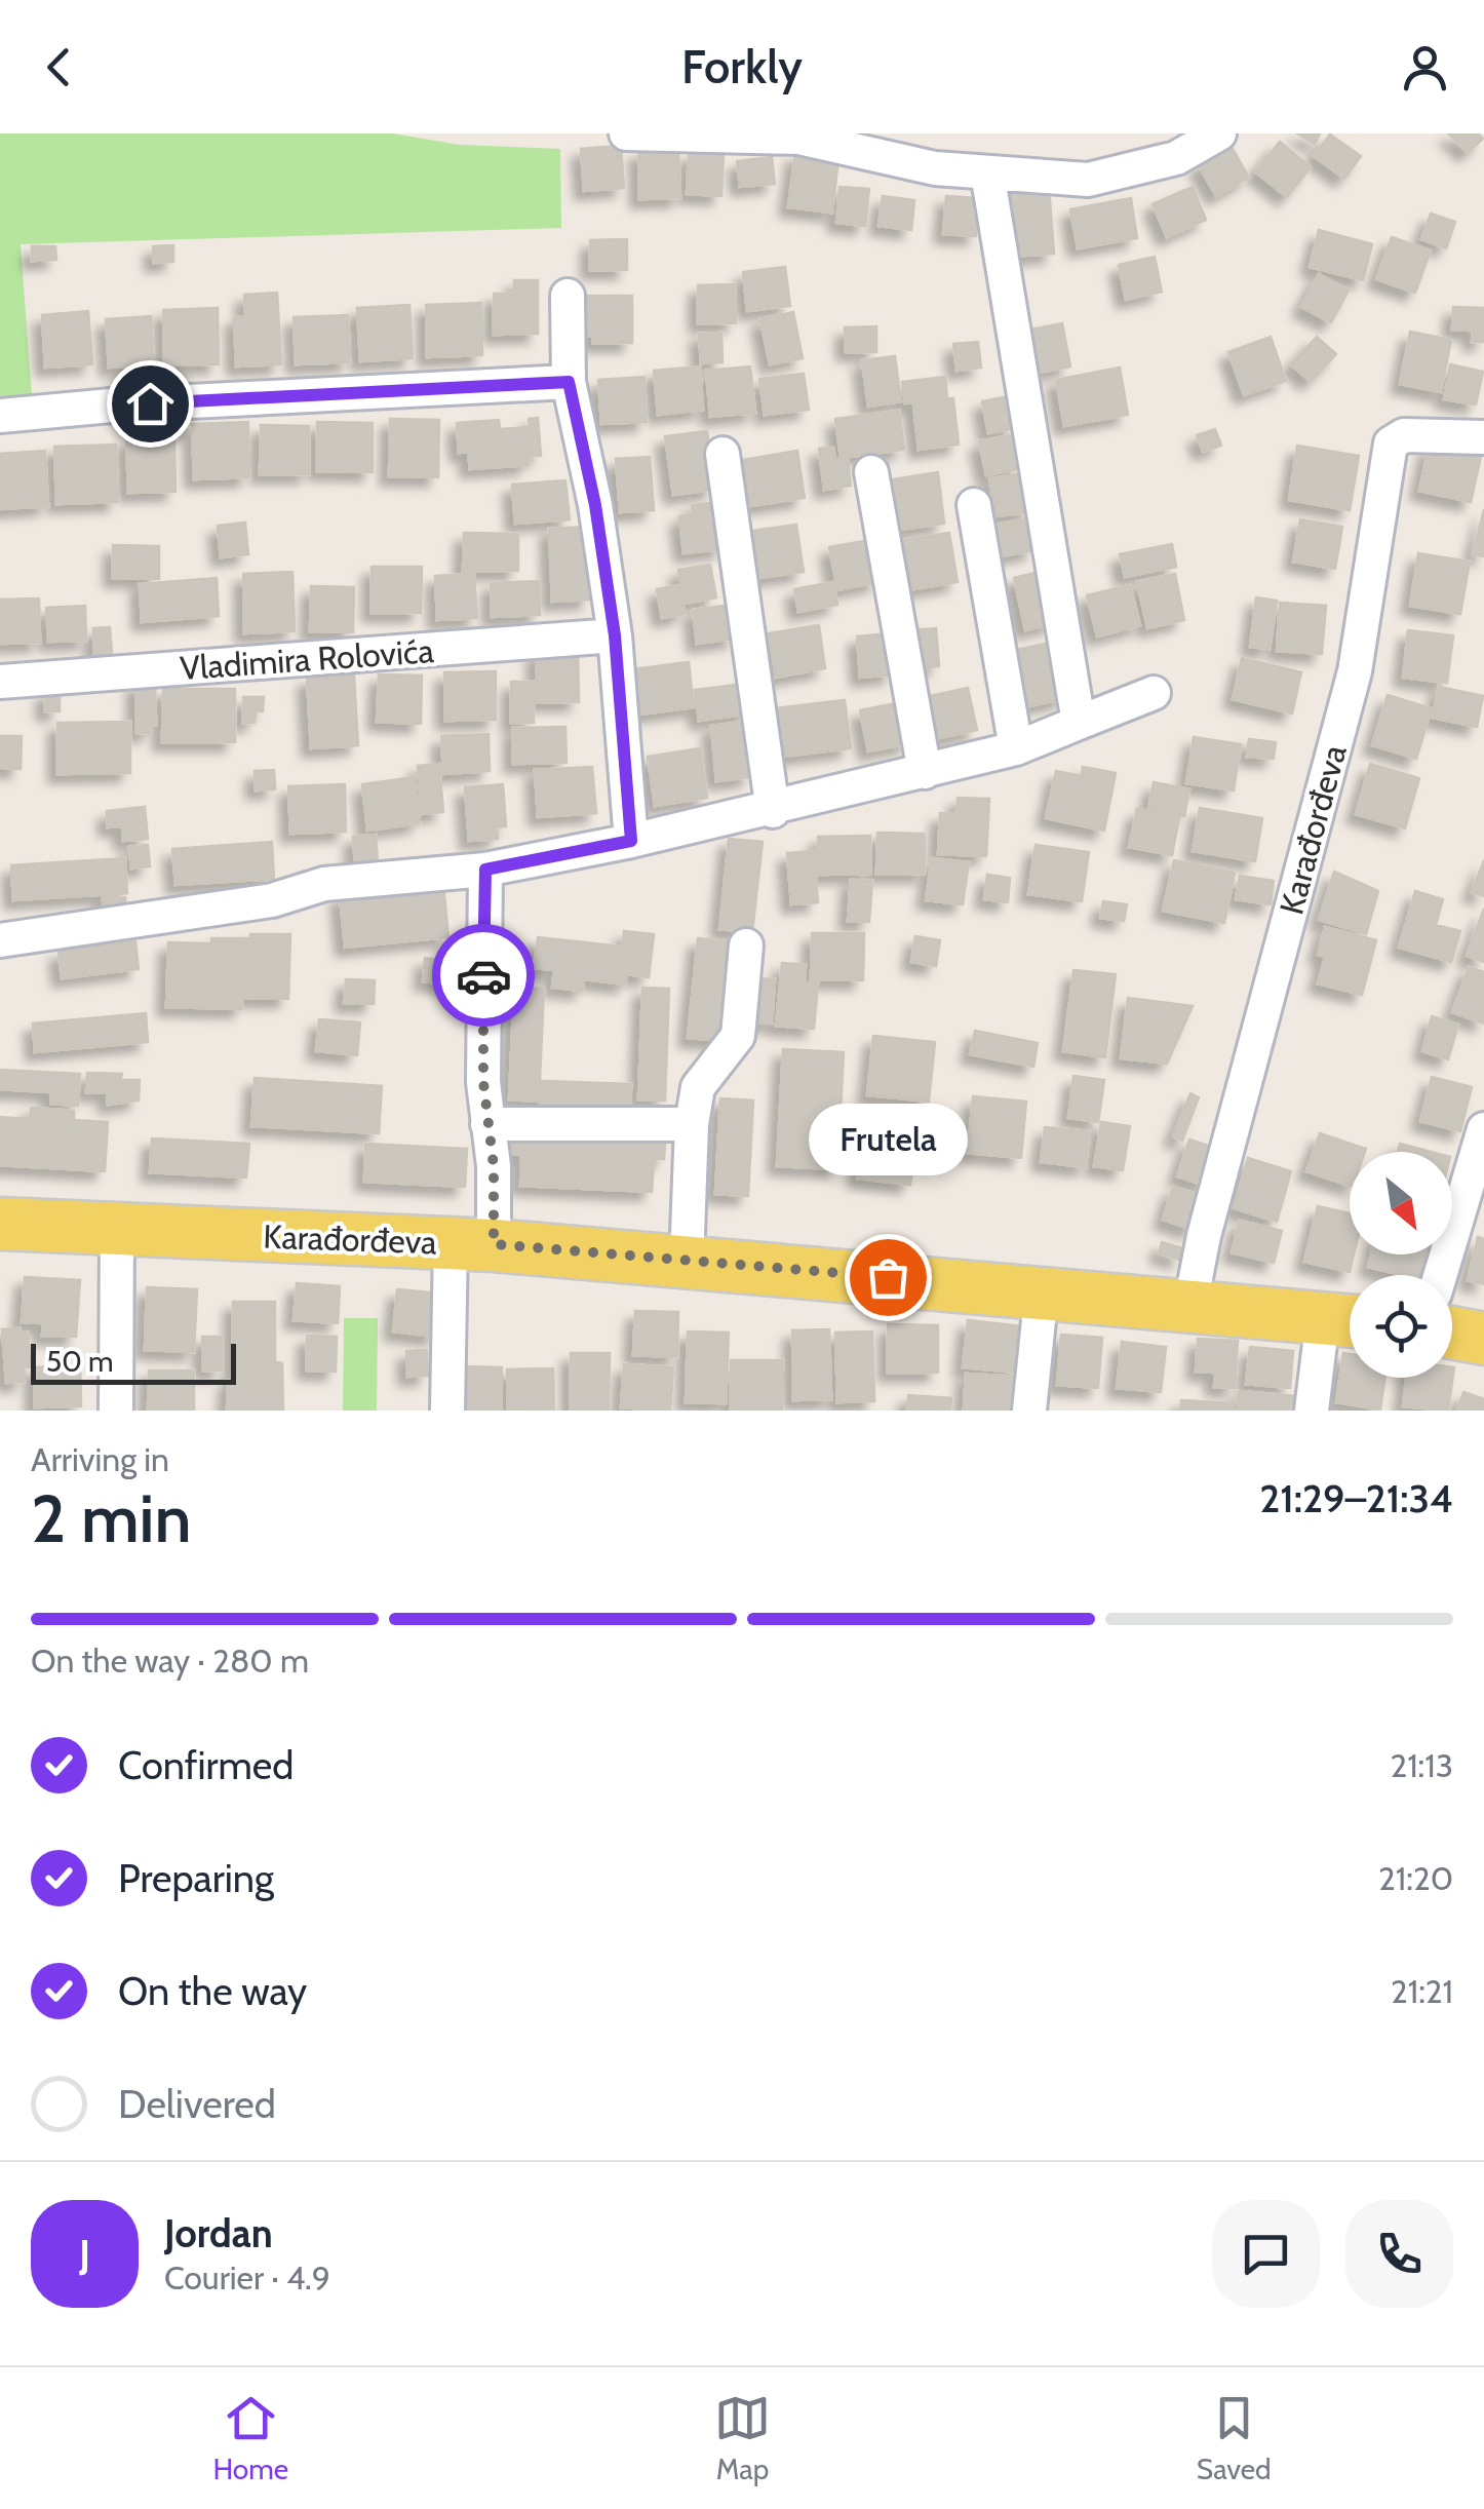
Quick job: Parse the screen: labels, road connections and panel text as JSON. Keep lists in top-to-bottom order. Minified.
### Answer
{"streets":{"main road":["Karađorđeva"],"street":["Vladimira Rolovića"]},"places":["Frutela"],"scale_bar":"50 m","north":"bottom right","page":{"header":"Forkly","bubble":"Frutela","scale":"50 m","heading":["2 min","Arriving in","21:29–21:34"],"panel":["Jordan","Courier · 4.9"],"bar":"On the way · 280 m","list":[["Confirmed","21:13"],["Preparing","21:20"],["On the way","21:21"],"Delivered"],"round":"J","tabs":["Home","Map","Saved"]}}
